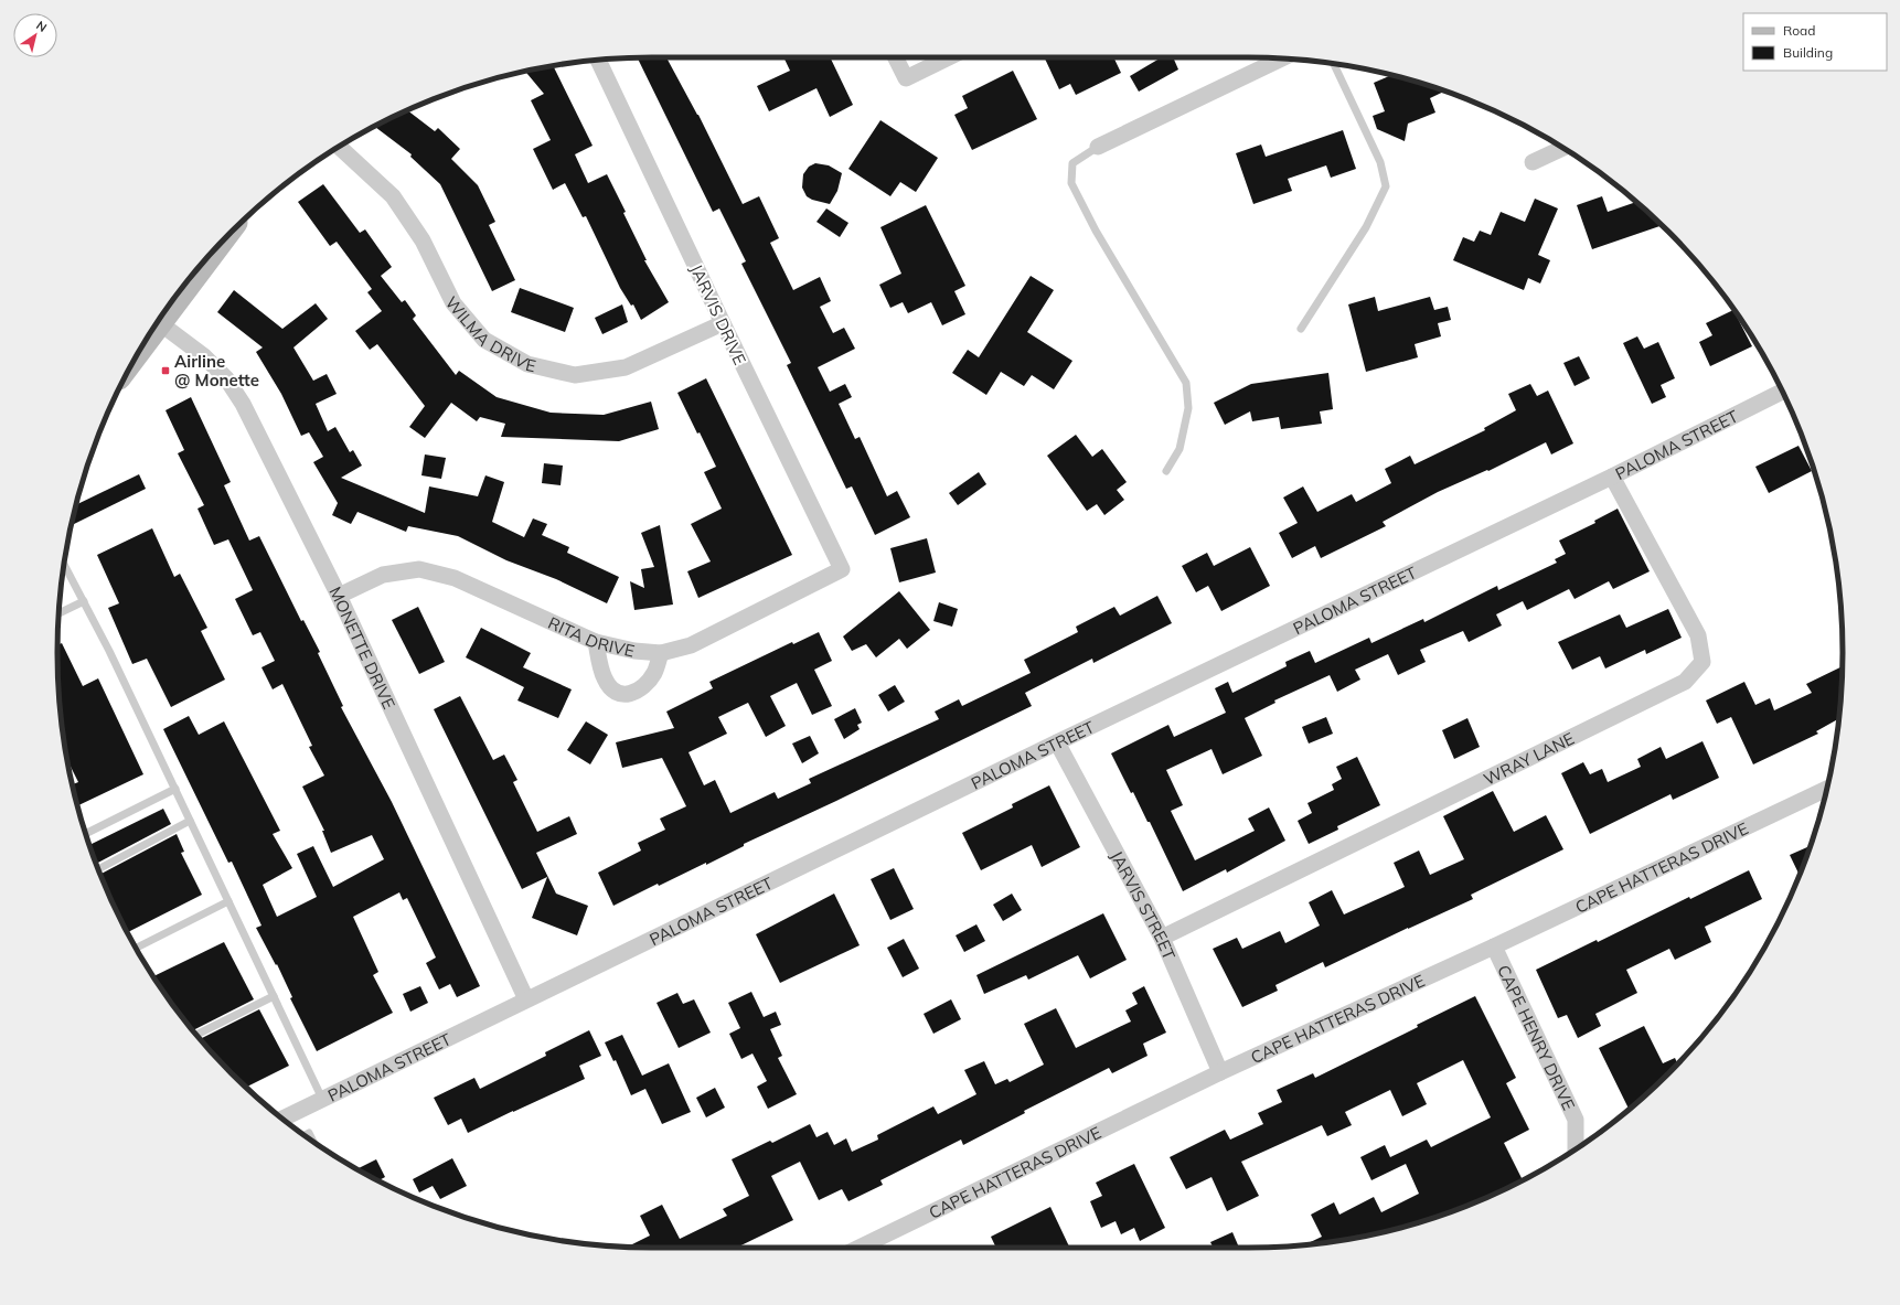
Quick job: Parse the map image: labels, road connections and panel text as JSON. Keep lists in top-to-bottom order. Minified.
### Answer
{"streets":{"street":["JARVIS DRIVE","WILMA DRIVE","PALOMA STREET","RITA DRIVE","MONETTE DRIVE","WRAY LANE","CAPE HATTERAS DRIVE","JARVIS STREET","CAPE HENRY DRIVE"]},"crossings":[["JARVIS DRIVE","WILMA DRIVE"],["JARVIS DRIVE","RITA DRIVE"],["PALOMA STREET","MONETTE DRIVE"],["PALOMA STREET","WRAY LANE"],["PALOMA STREET","JARVIS STREET"],["RITA DRIVE","MONETTE DRIVE"],["WRAY LANE","JARVIS STREET"],["CAPE HATTERAS DRIVE","JARVIS STREET"],["CAPE HATTERAS DRIVE","CAPE HENRY DRIVE"]],"places":{"transit":["Airline @ Monette"]},"legend":["Road","Building"],"north":"top right"}
